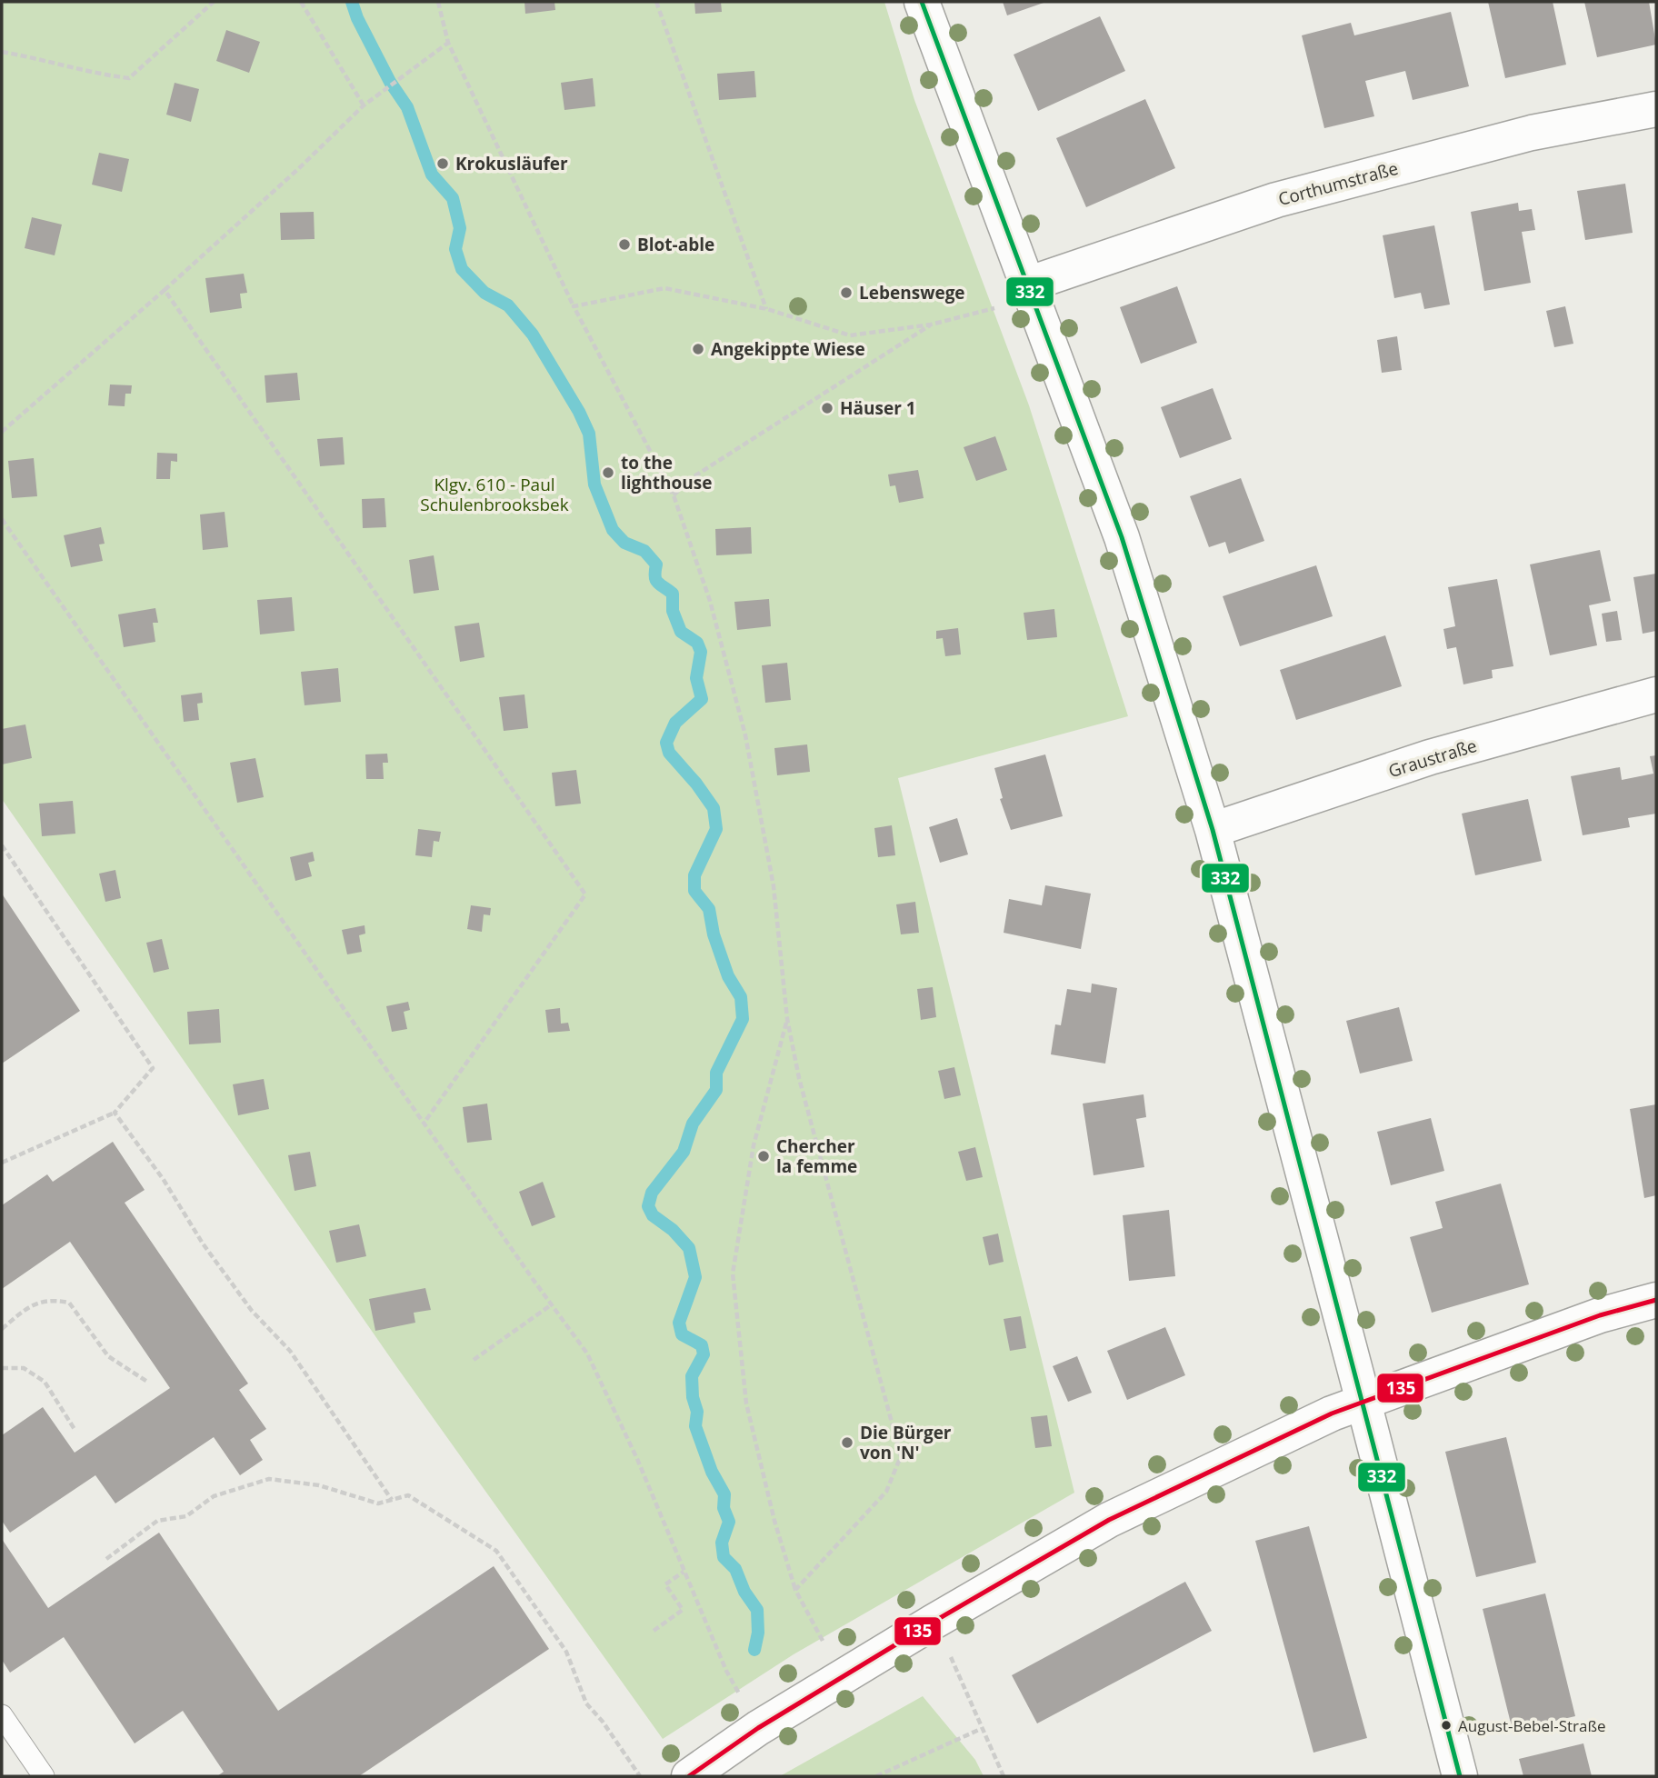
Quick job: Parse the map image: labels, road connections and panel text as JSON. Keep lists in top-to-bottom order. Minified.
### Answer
{"streets":{"street":["Corthumstraße","Graustraße"]},"parks":["Klgv. 610 - Paul Schulenbrooksbek"],"places":["Krokusläufer","Blot-able","Lebenswege","Angekippte Wiese","Häuser 1","to the lighthouse","Chercher la femme","Die Bürger von 'N'","August-Bebel-Straße"],"lines":["transit line 332","transit line 135"]}
